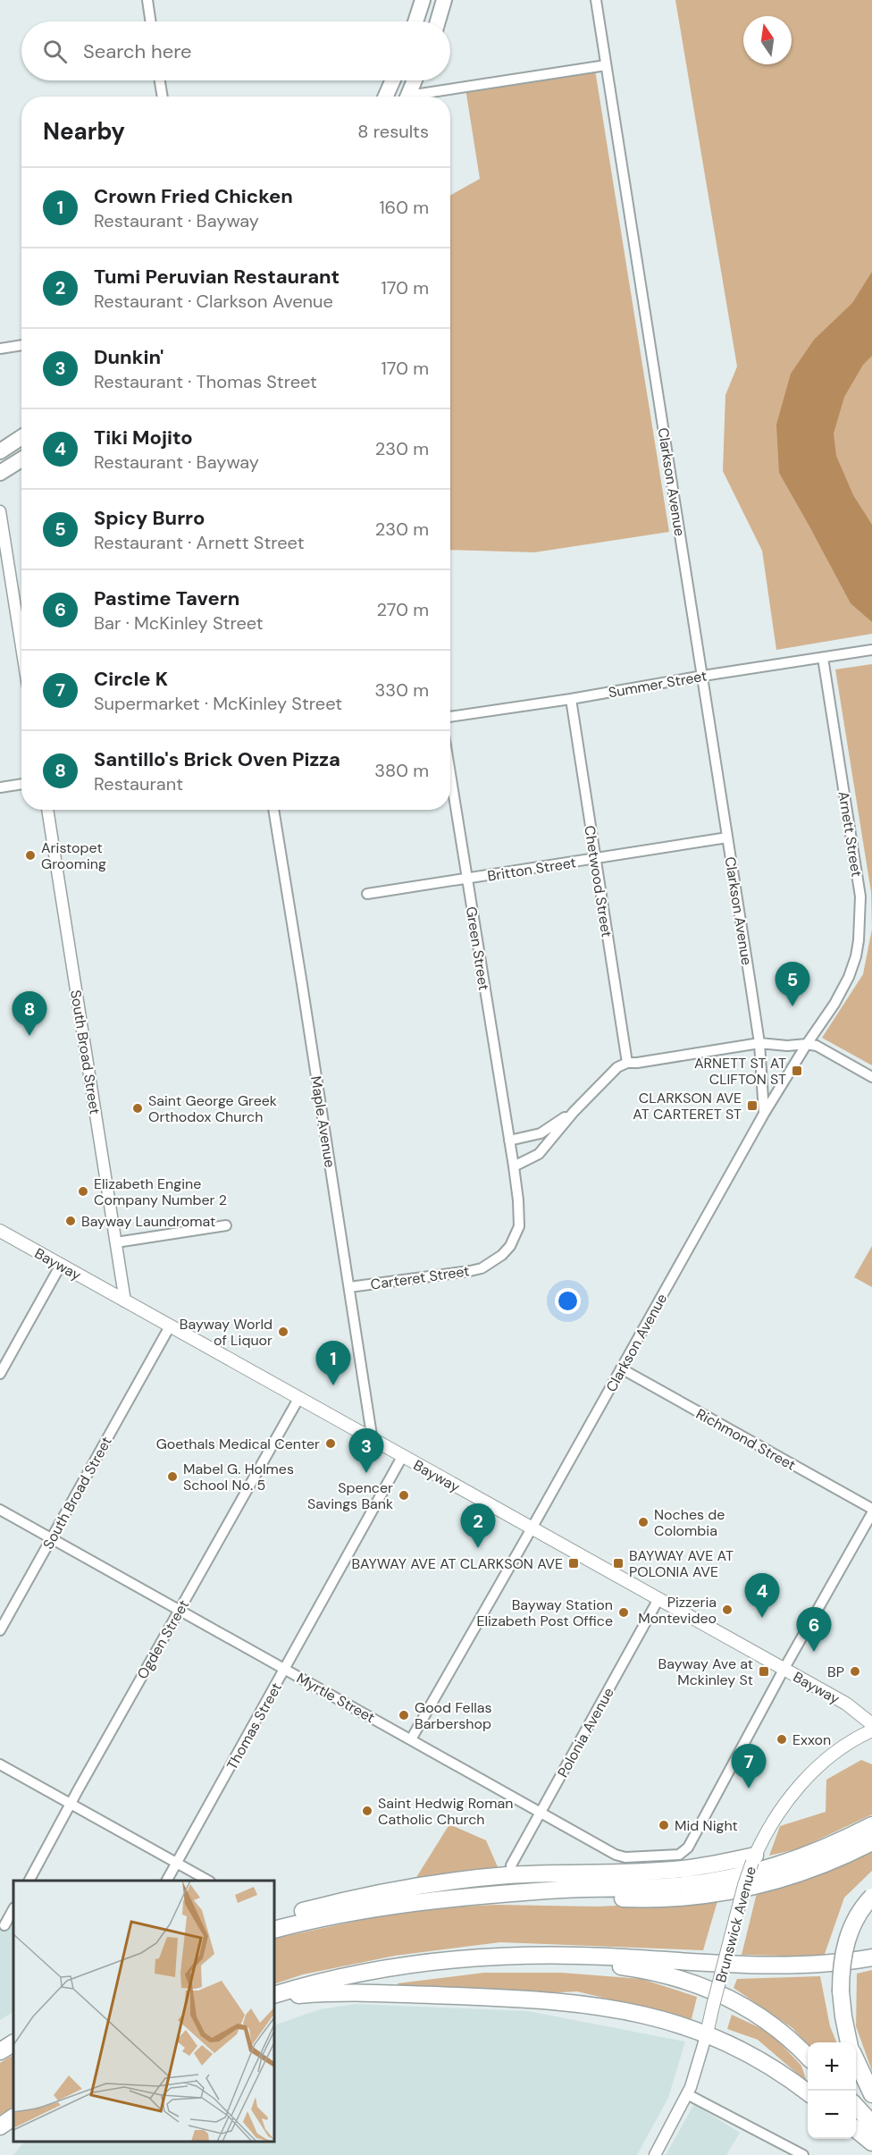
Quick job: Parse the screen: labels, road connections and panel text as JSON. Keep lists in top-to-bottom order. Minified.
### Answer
{"streets":{"main road":["Bayway","Brunswick Avenue"],"street":["Clarkson Avenue","Summer Street","Arnett Street","Britton Street","Chetwood Street","Green Street","South Broad Street","Maple Avenue","Carteret Street","Richmond Street","Ogden Street","Myrtle Street","Thomas Street","Polonia Avenue"]},"crossings":[["Clarkson Avenue","Summer Street"],["Clarkson Avenue","Arnett Street"],["Clarkson Avenue","Britton Street"],["Clarkson Avenue","Bayway"],["Clarkson Avenue","Richmond Street"],["Clarkson Avenue","Myrtle Street"],["Summer Street","Arnett Street"],["Summer Street","Chetwood Street"],["Britton Street","Chetwood Street"],["Britton Street","Green Street"],["Green Street","Carteret Street"],["South Broad Street","Bayway"],["South Broad Street","Myrtle Street"],["Maple Avenue","Bayway"],["Maple Avenue","Carteret Street"],["Bayway","Ogden Street"],["Bayway","Myrtle Street"],["Bayway","Thomas Street"],["Bayway","Polonia Avenue"],["Ogden Street","Myrtle Street"],["Myrtle Street","Thomas Street"],["Myrtle Street","Polonia Avenue"]],"places":{"other":["Aristopet Grooming","Saint George Greek Orthodox Church","Elizabeth Engine Company Number 2","Bayway Laundromat","Bayway World of Liquor","Goethals Medical Center","Mabel G. Holmes School No. 5","Spencer Savings Bank","Noches de Colombia","Pizzeria Montevideo","Bayway Station Elizabeth Post Office","BP","Good Fellas Barbershop","Exxon","Saint Hedwig Roman Catholic Church","Mid Night"],"transit":["ARNETT ST AT CLIFTON ST","CLARKSON AVE AT CARTERET ST","BAYWAY AVE AT CLARKSON AVE","BAYWAY AVE AT POLONIA AVE","Bayway Ave at Mckinley St"]},"north":"top","page":{"search":"Search here","heading":["Nearby","8 results"],"list":[{"mark":"1","name":"Crown Fried Chicken","note":"Restaurant · Bayway","value":"160 m"},{"mark":"2","name":"Tumi Peruvian Restaurant","note":"Restaurant · Clarkson Avenue","value":"170 m"},{"mark":"3","name":"Dunkin'","note":"Restaurant · Thomas Street","value":"170 m"},{"mark":"4","name":"Tiki Mojito","note":"Restaurant · Bayway","value":"230 m"},{"mark":"5","name":"Spicy Burro","note":"Restaurant · Arnett Street","value":"230 m"},{"mark":"6","name":"Pastime Tavern","note":"Bar · McKinley Street","value":"270 m"},{"mark":"7","name":"Circle K","note":"Supermarket · McKinley Street","value":"330 m"},{"mark":"8","name":"Santillo's Brick Oven Pizza","note":"Restaurant","value":"380 m"}],"pins":["5","8","1","3","2","4","6","7"],"map_buttons":["+","−"]}}
